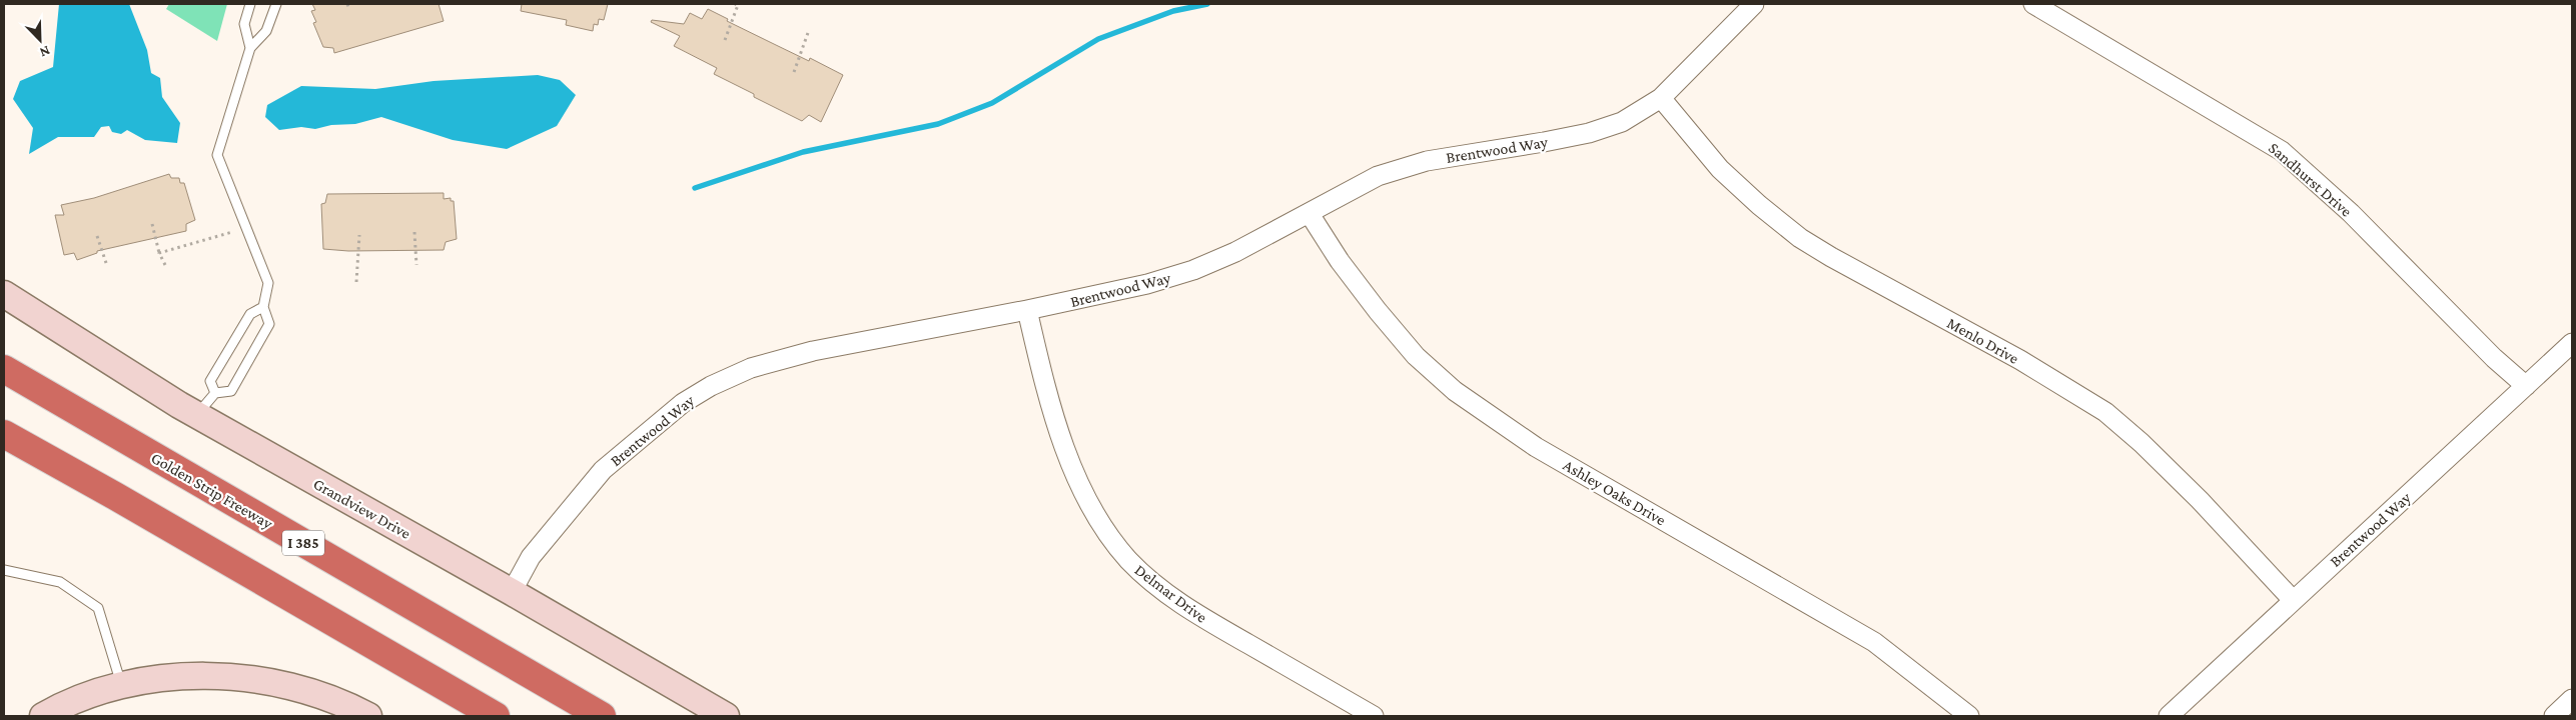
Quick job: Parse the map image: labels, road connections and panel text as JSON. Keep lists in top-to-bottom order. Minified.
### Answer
{"streets":{"highway":["Golden Strip Freeway","I 385"],"street":["Brentwood Way","Sandhurst Drive","Menlo Drive","Ashley Oaks Drive","Grandview Drive","Delmar Drive"]},"crossings":[["Brentwood Way","Sandhurst Drive"],["Brentwood Way","Menlo Drive"],["Brentwood Way","Ashley Oaks Drive"],["Brentwood Way","Grandview Drive"],["Brentwood Way","Delmar Drive"]],"north":"bottom right"}
